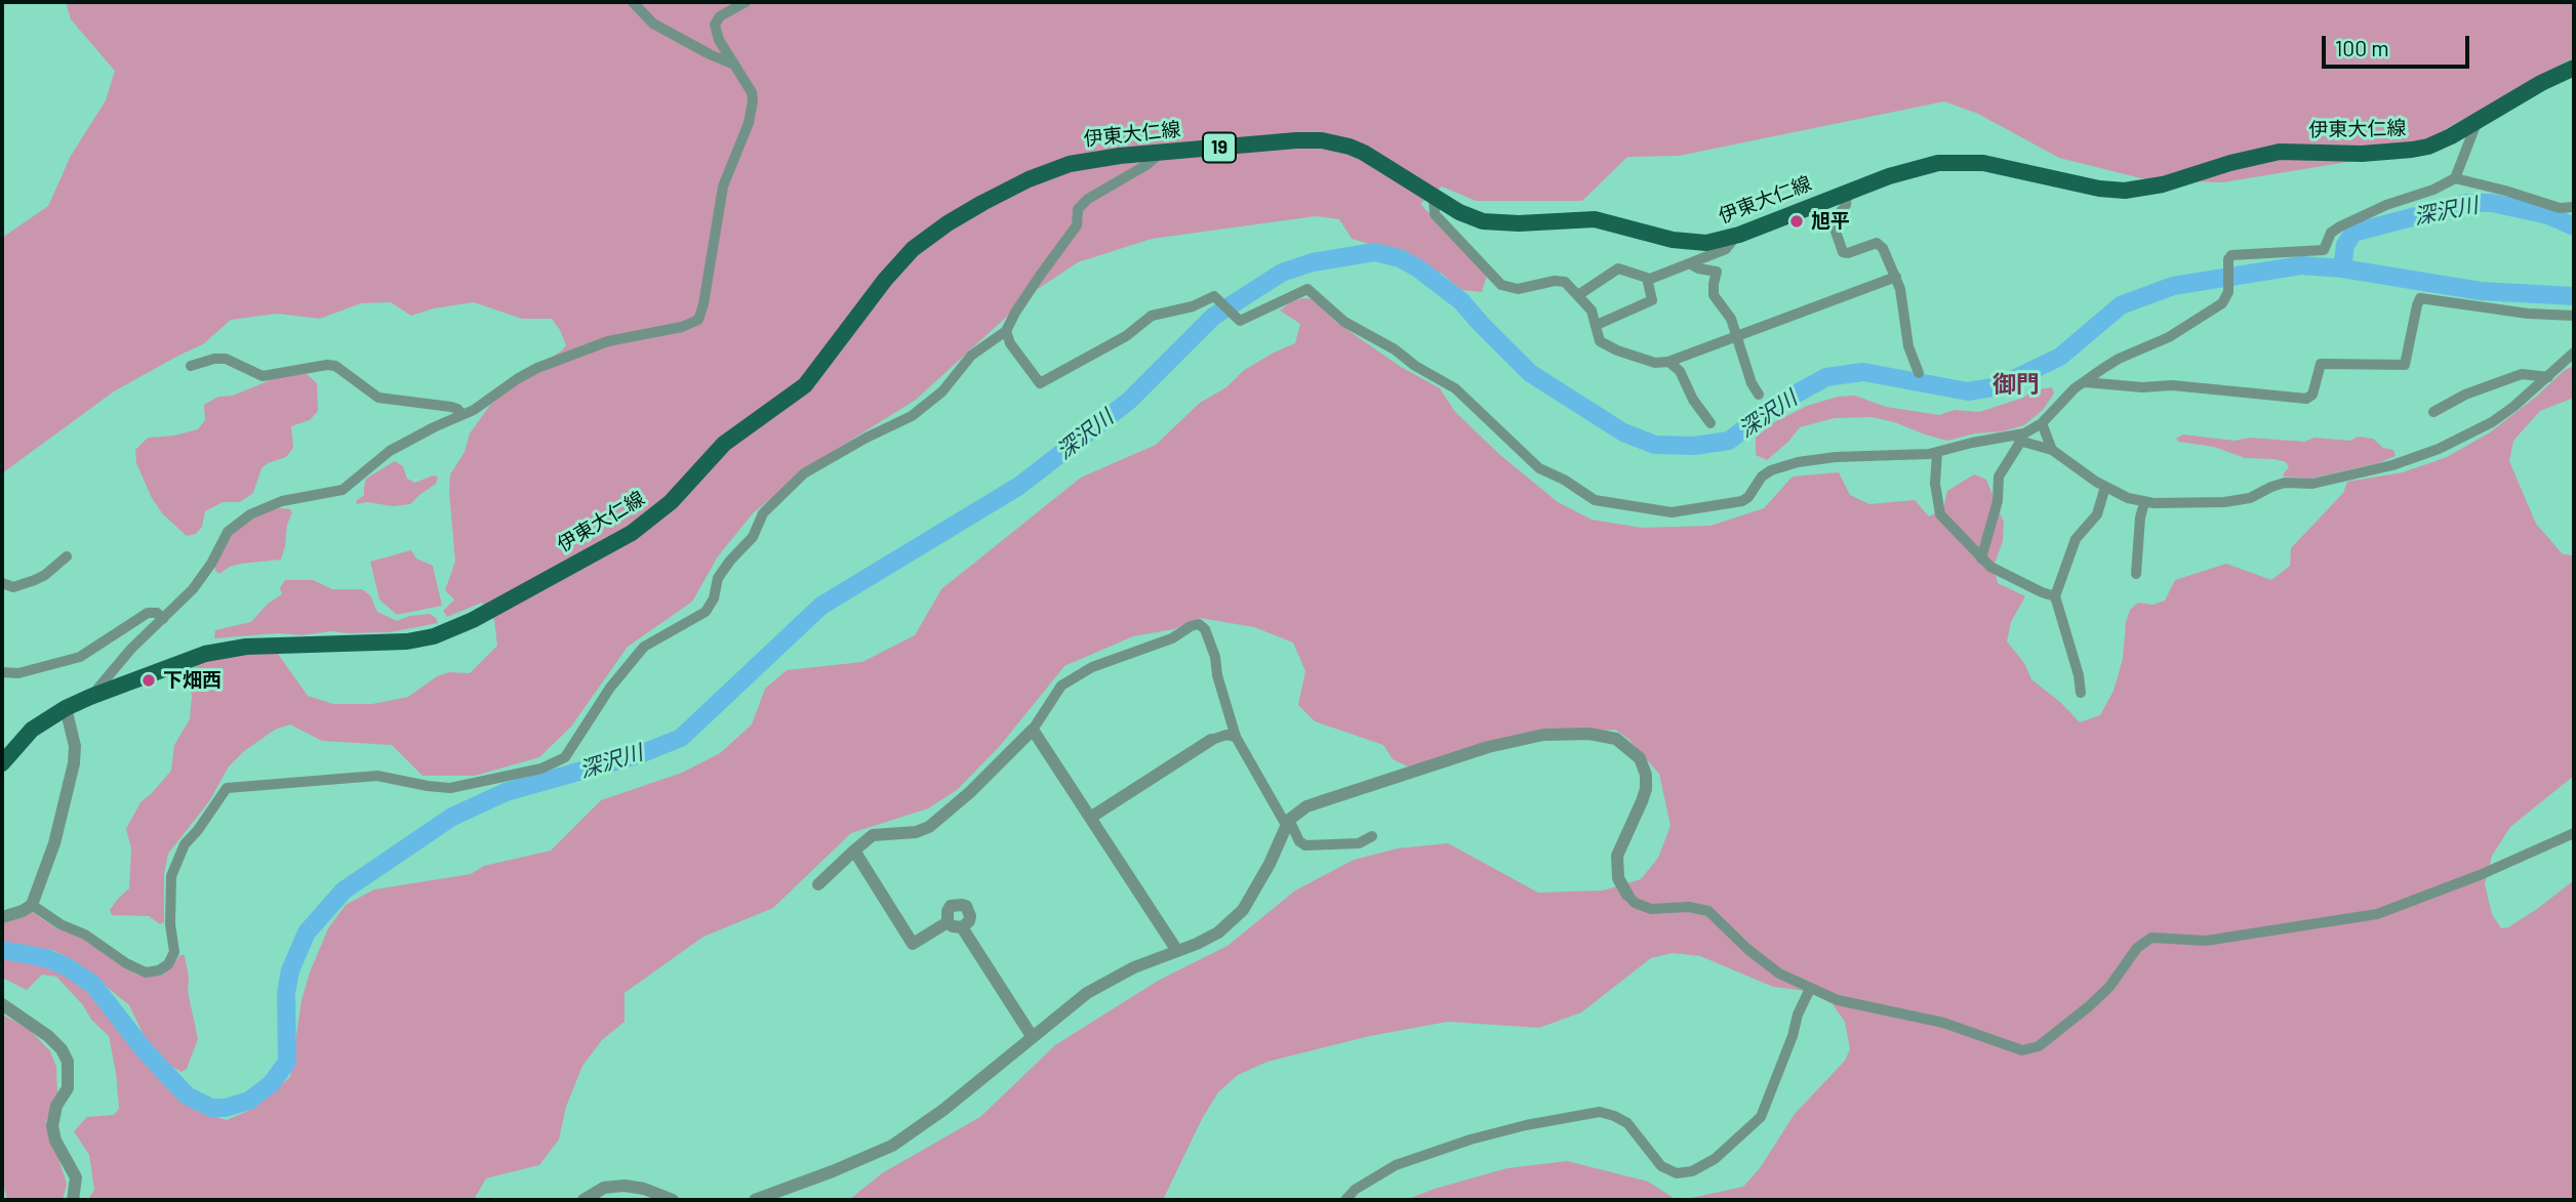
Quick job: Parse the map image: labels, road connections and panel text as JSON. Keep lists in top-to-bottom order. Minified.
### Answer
{"streets":{"main road":["伊東大仁線","19"]},"districts":["御門"],"water":["深沢川"],"places":["旭平","下畑西"],"scale_bar":"100 m"}
